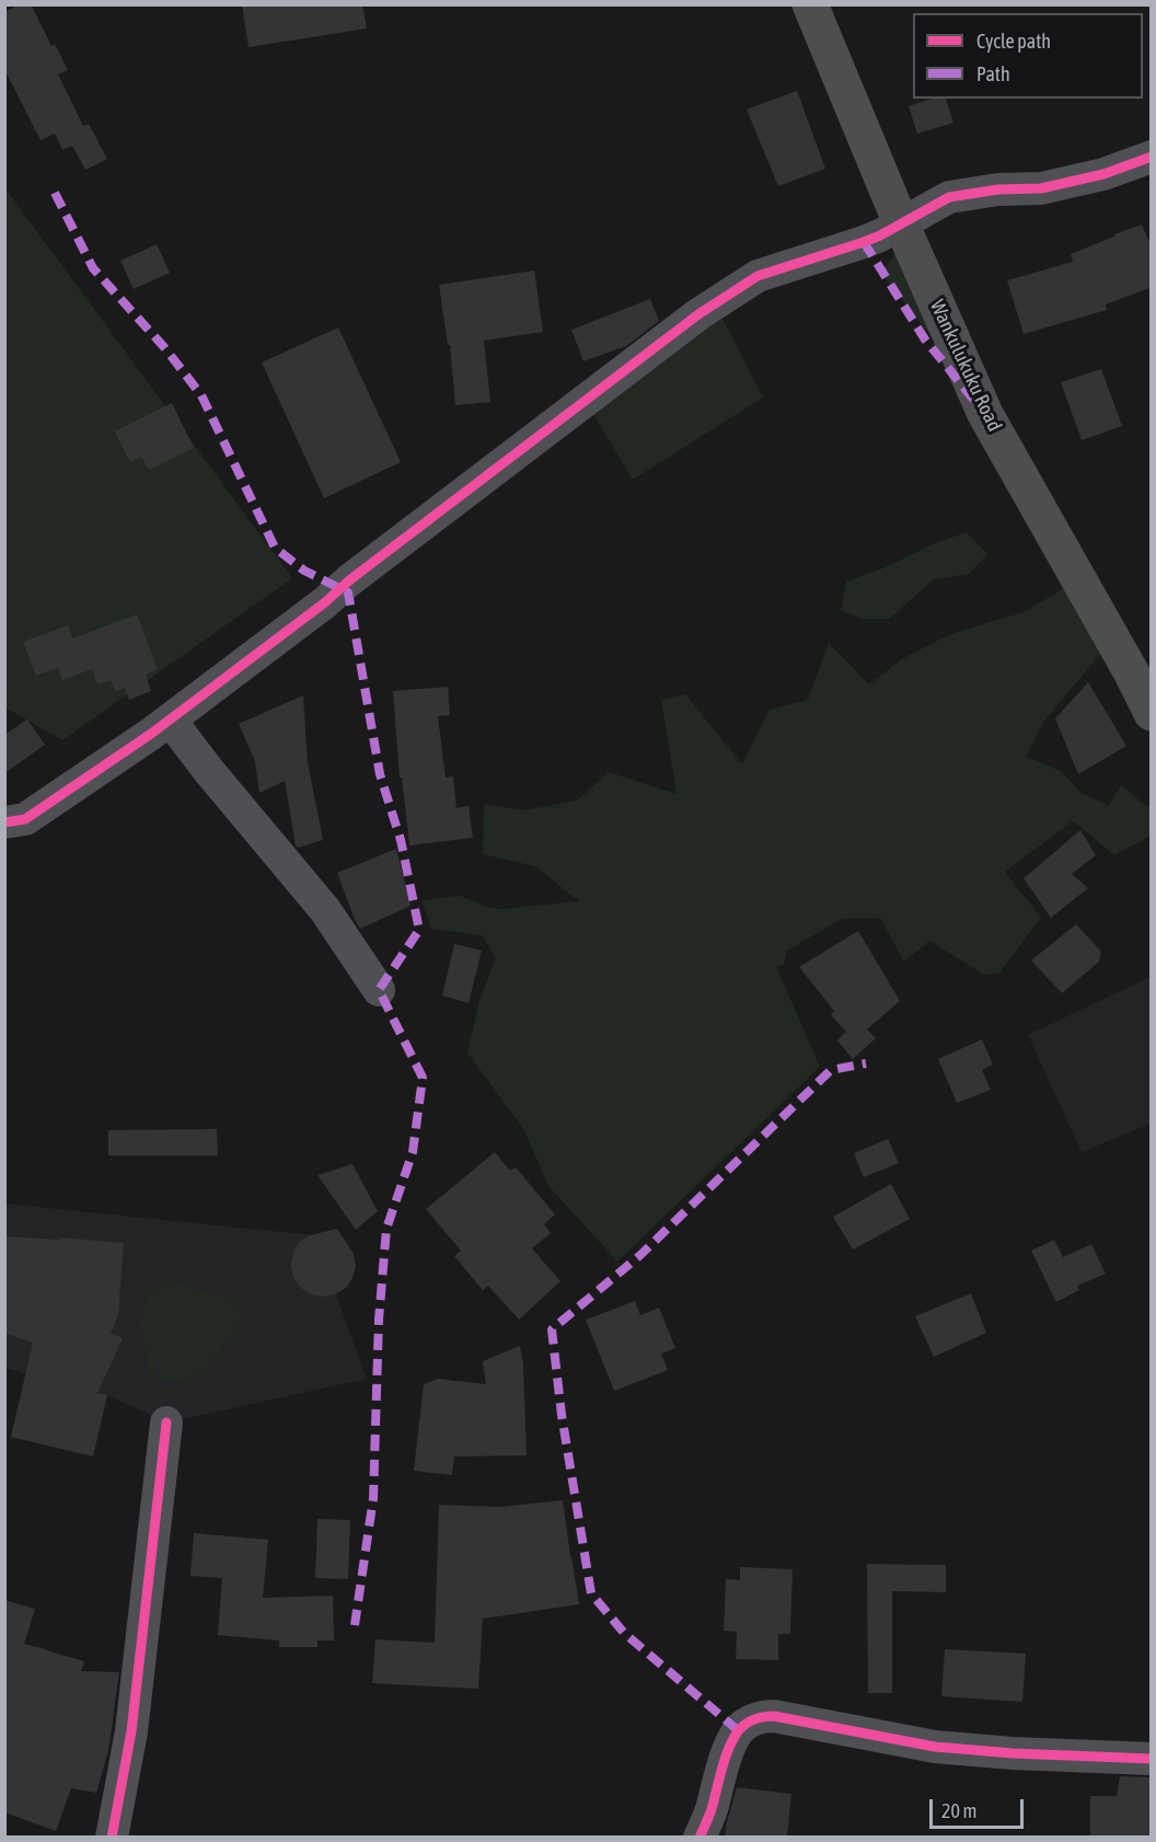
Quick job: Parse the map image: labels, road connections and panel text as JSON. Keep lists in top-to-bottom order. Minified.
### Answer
{"streets":{"main road":["Wankulukuku Road"]},"legend":["Cycle path","Path"],"scale_bar":"20 m"}
